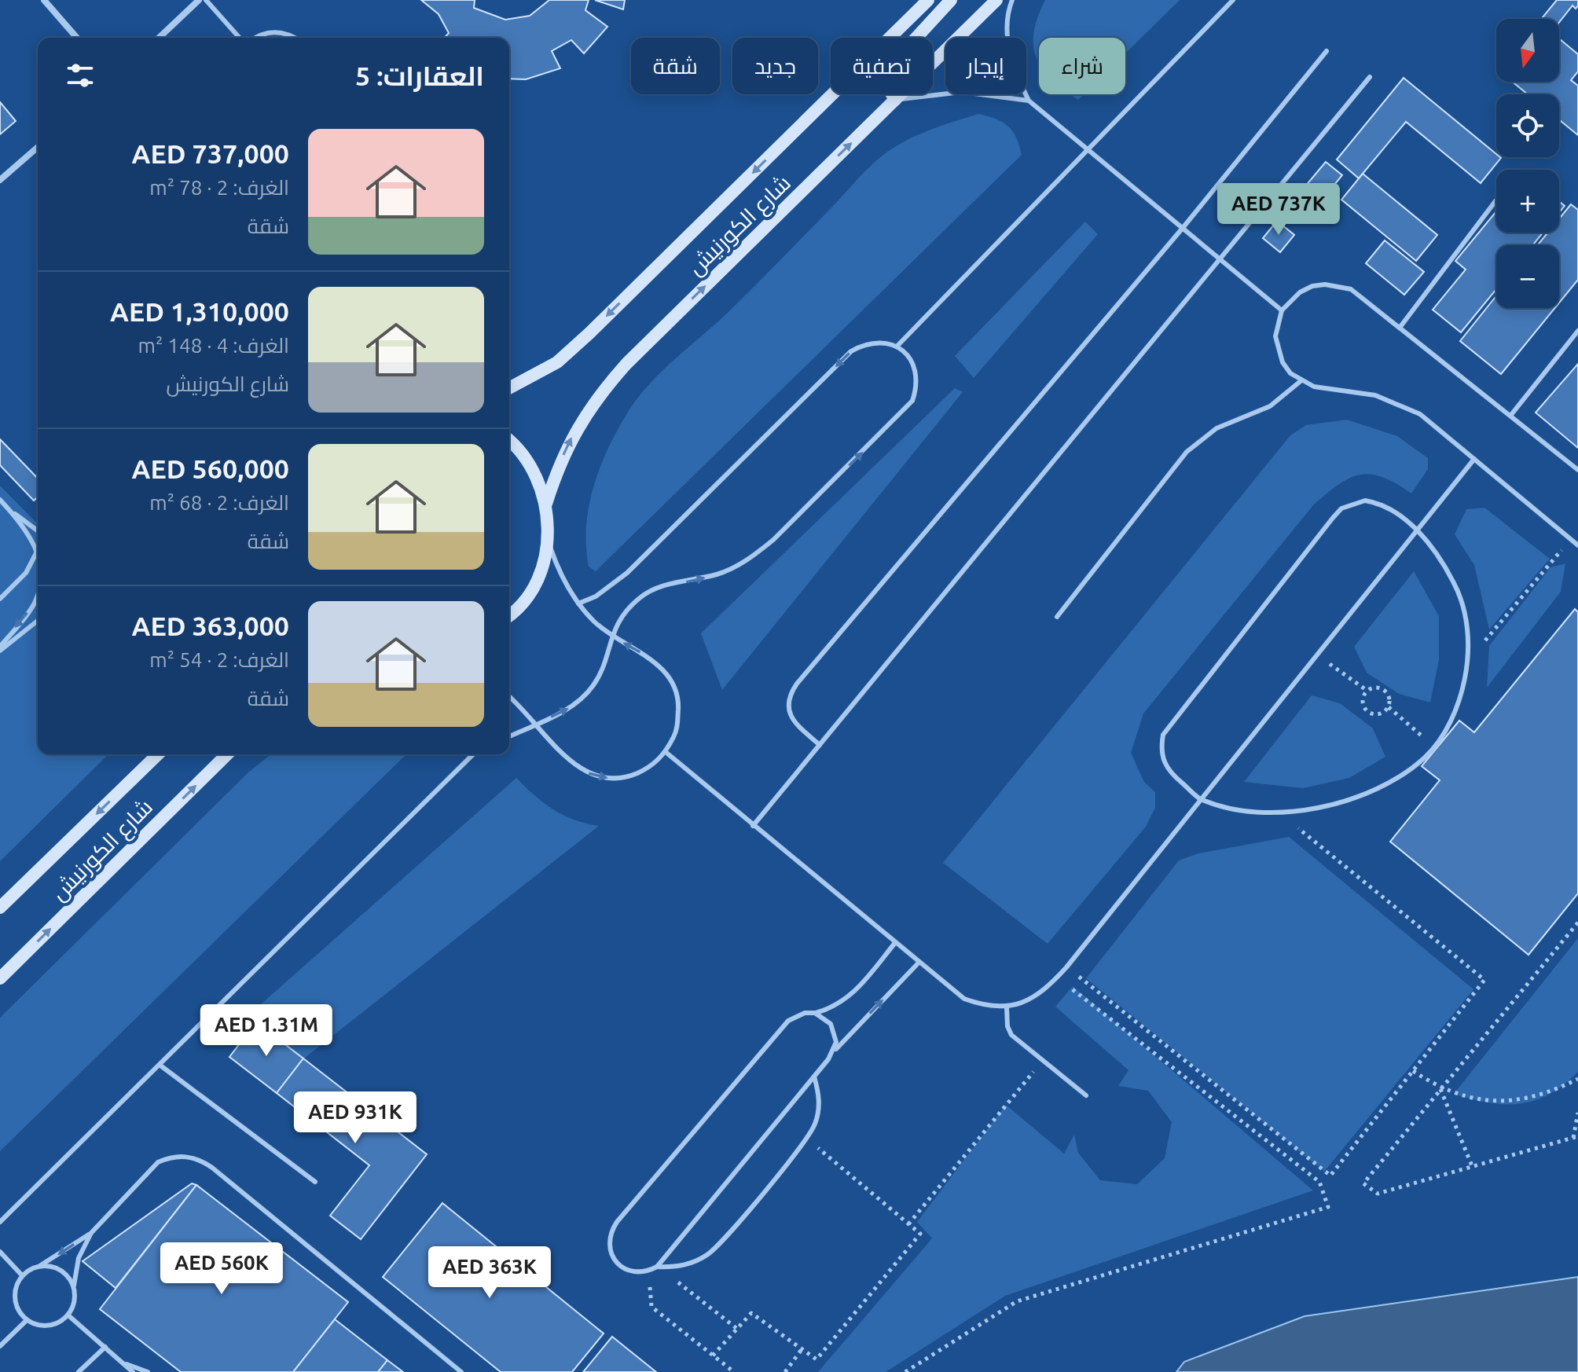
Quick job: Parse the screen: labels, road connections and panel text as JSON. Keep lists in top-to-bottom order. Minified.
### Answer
{"streets":{"main road":["شارع الكورنيش"]},"north":"bottom","page":{"map_buttons":["+","−"],"chip":["شراء","إيجار","تصفية","جديد","شقة"],"heading":"العقارات: 5","list":[{"name":"AED 737,000","note":"الغرف: 2 · 78 m² · شقة"},{"name":"AED 1,310,000","note":"الغرف: 4 · 148 m² · شارع الكورنيش"},{"name":"AED 560,000","note":"الغرف: 2 · 68 m² · شقة"},{"name":"AED 363,000","note":"الغرف: 2 · 54 m² · شقة"}],"price":["AED 737K","AED 1.31M","AED 931K","AED 560K","AED 363K"]}}
